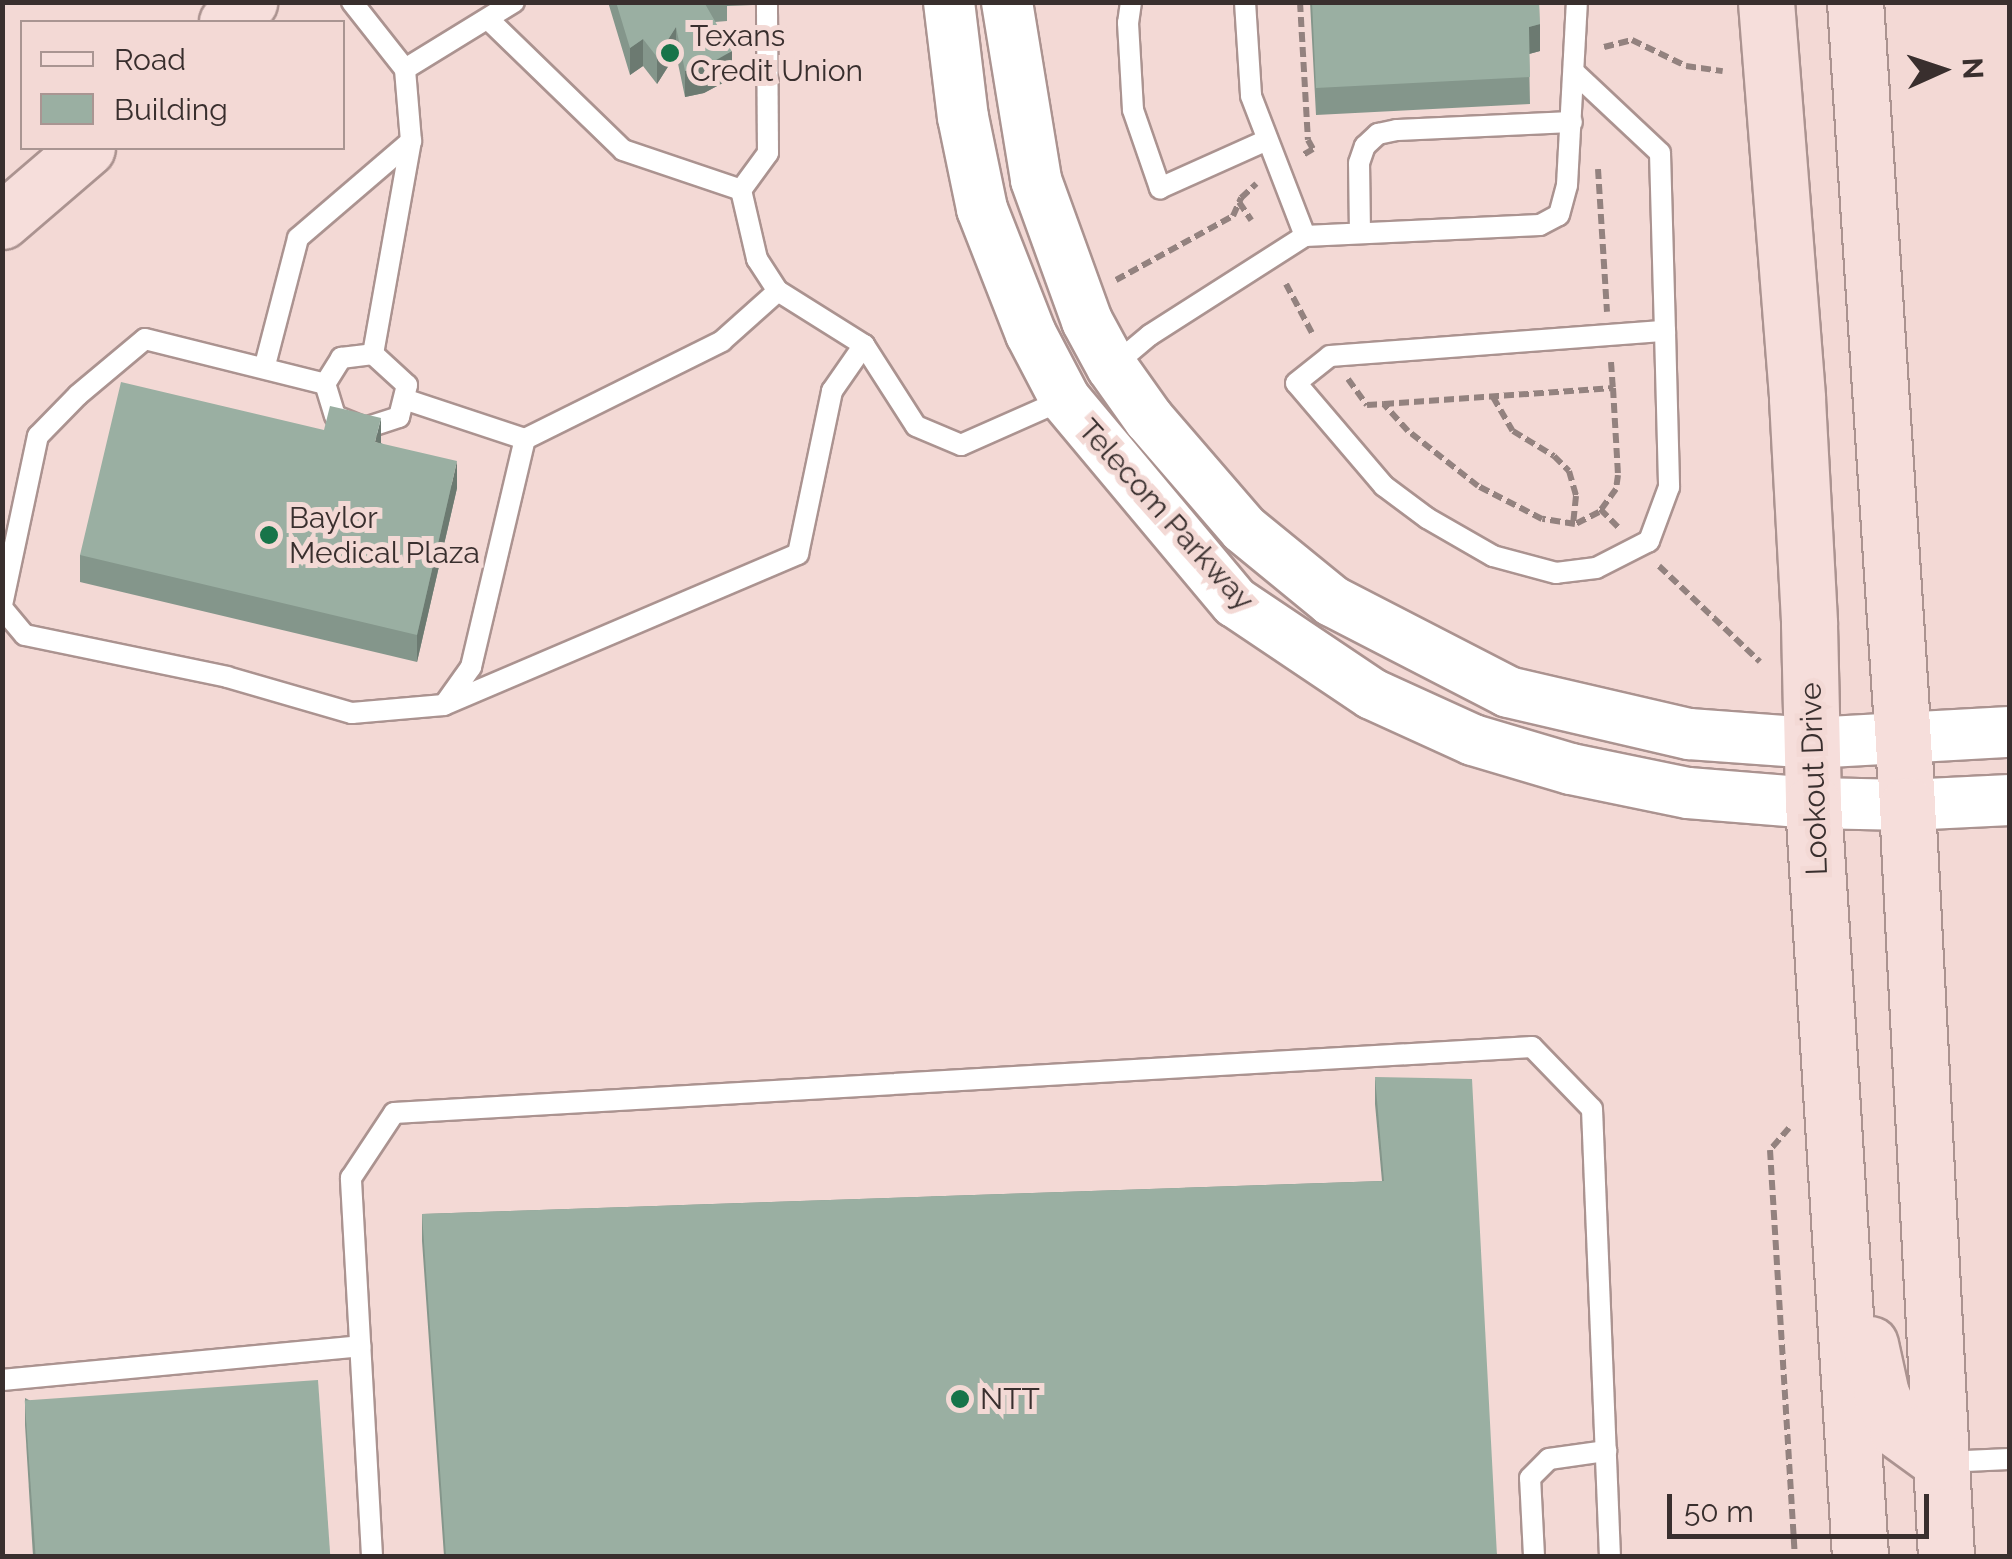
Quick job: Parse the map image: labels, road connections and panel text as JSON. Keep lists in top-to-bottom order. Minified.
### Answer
{"streets":{"main road":["Lookout Drive"],"street":["Telecom Parkway"]},"crossings":[["Telecom Parkway","Lookout Drive"]],"places":["Texans Credit Union","Baylor Medical Plaza","NTT"],"legend":["Road","Building"],"scale_bar":"50 m","north":"right"}
